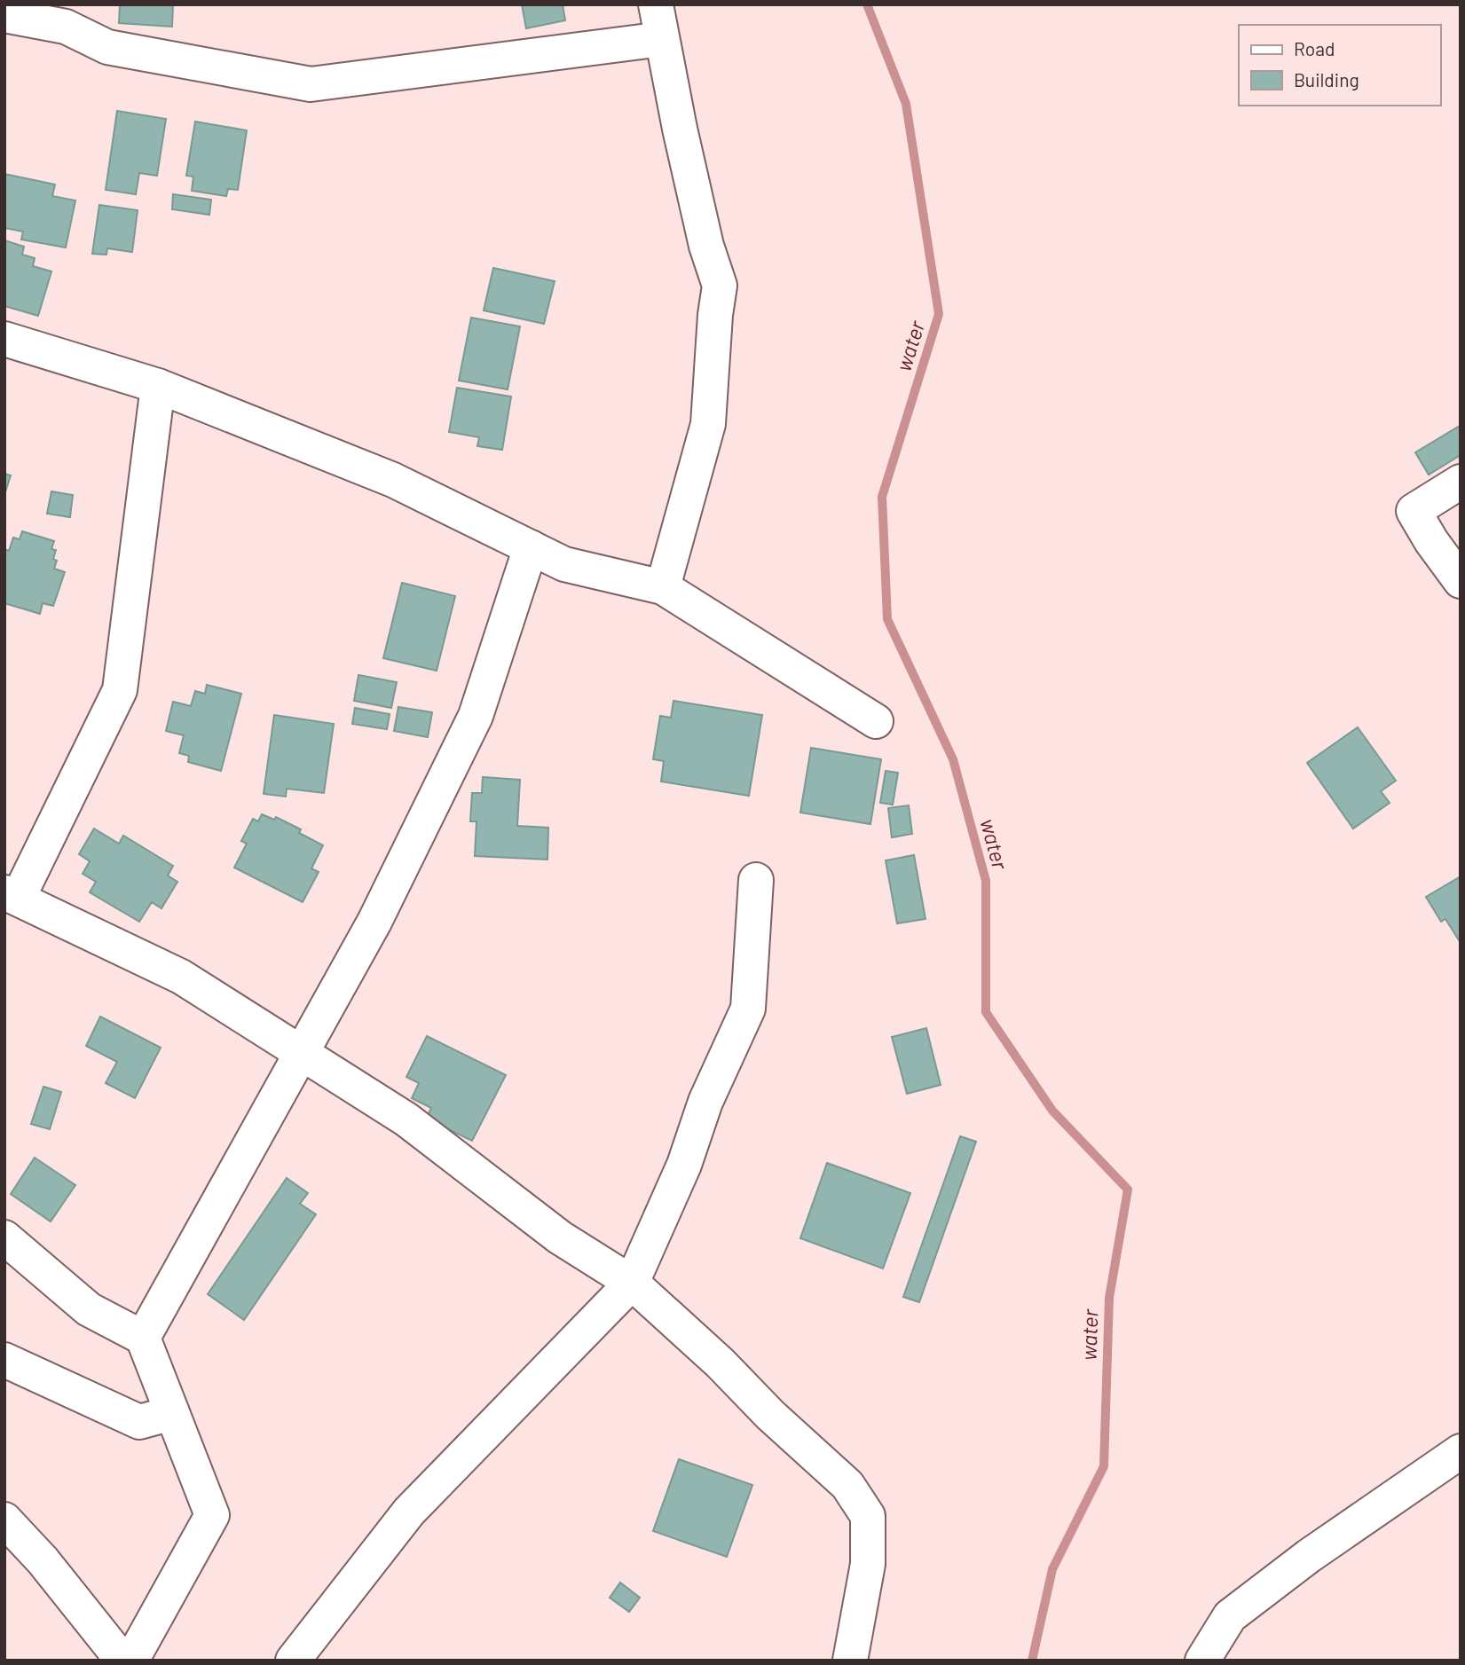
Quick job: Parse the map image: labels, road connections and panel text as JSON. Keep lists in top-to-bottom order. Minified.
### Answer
{"water":["water"],"legend":["Road","Building"]}
